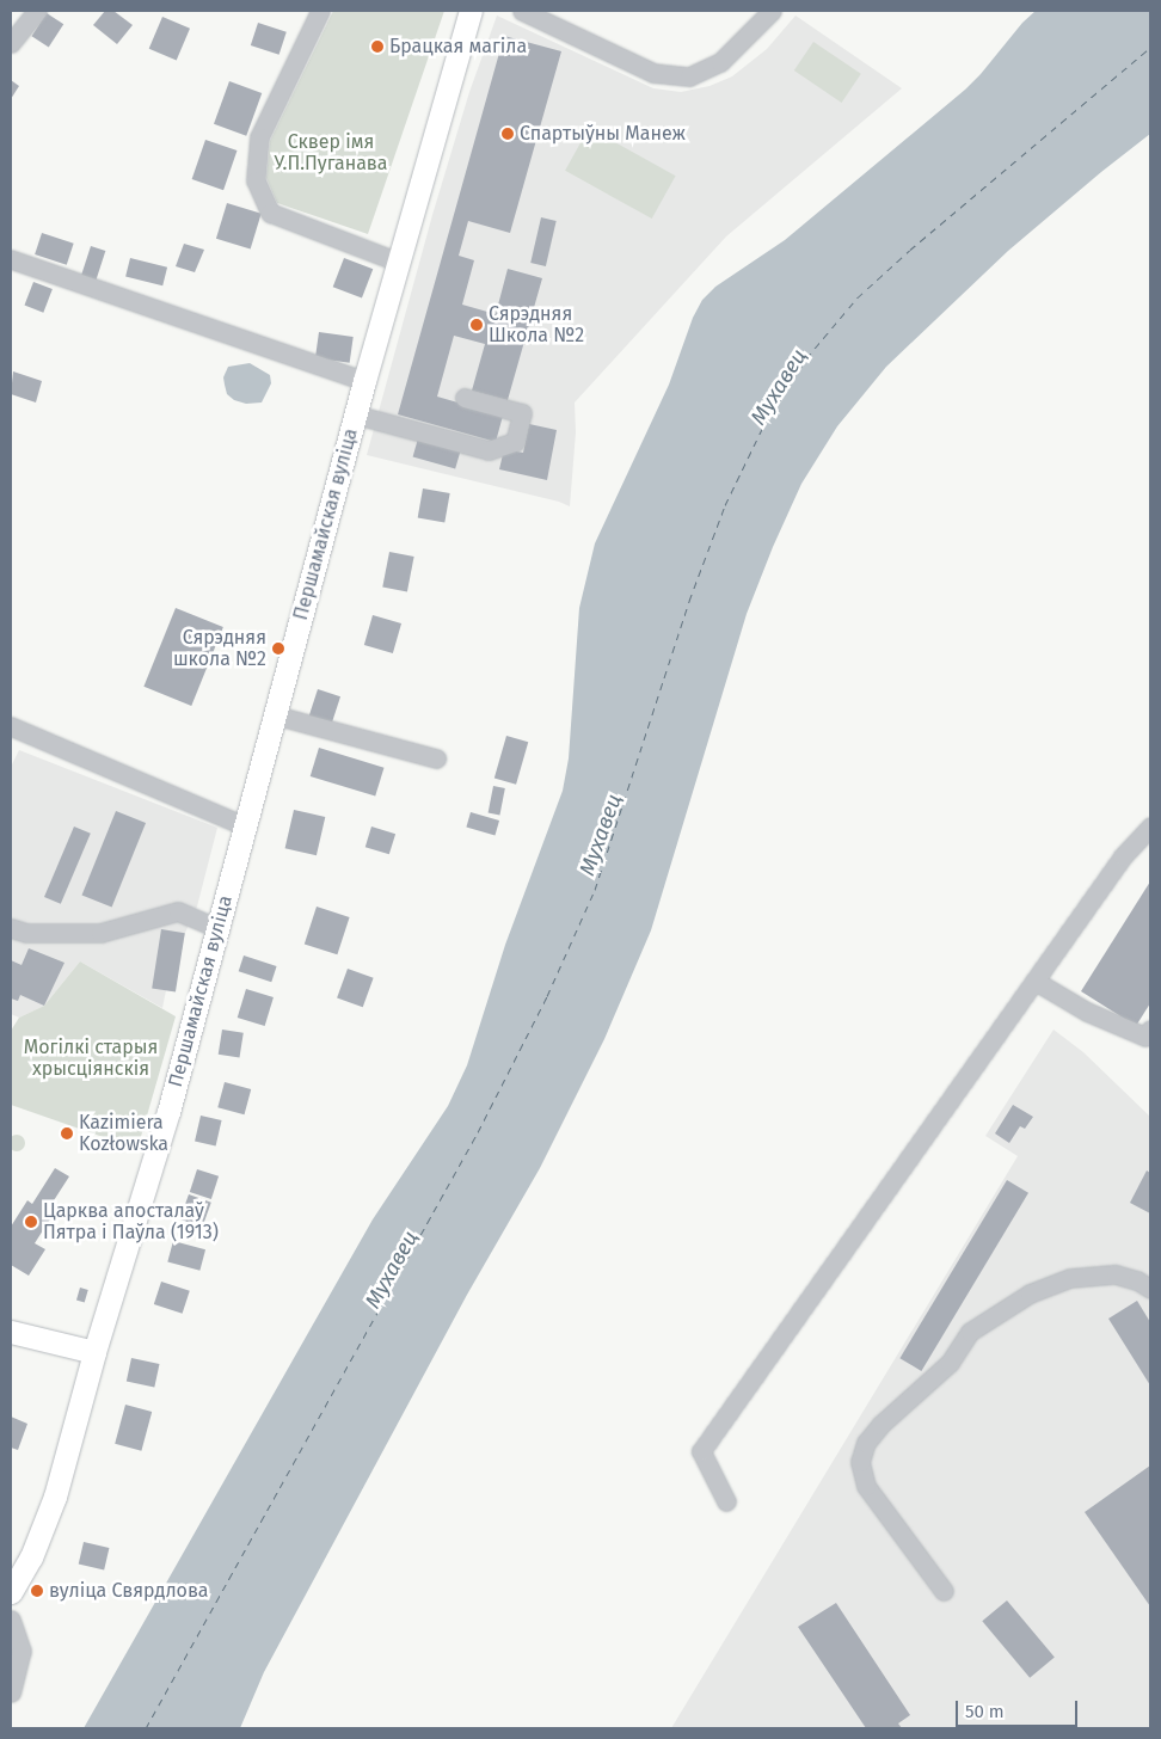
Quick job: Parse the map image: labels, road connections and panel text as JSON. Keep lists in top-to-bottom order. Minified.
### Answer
{"streets":{"main road":["Першамайская вуліца"]},"water":["Мухавец"],"parks":["Сквер імя У.П.Пуганава","Могілкі старыя хрысціянскія"],"places":["Брацкая магіла","Спартыўны Манеж","Сярэдняя Школа №2","Сярэдняя школа №2","Kazimiera Kozłowska","Царква апосталаў Пятра і Паўла (1913)","вуліца Свярдлова"],"scale_bar":"50 m"}
